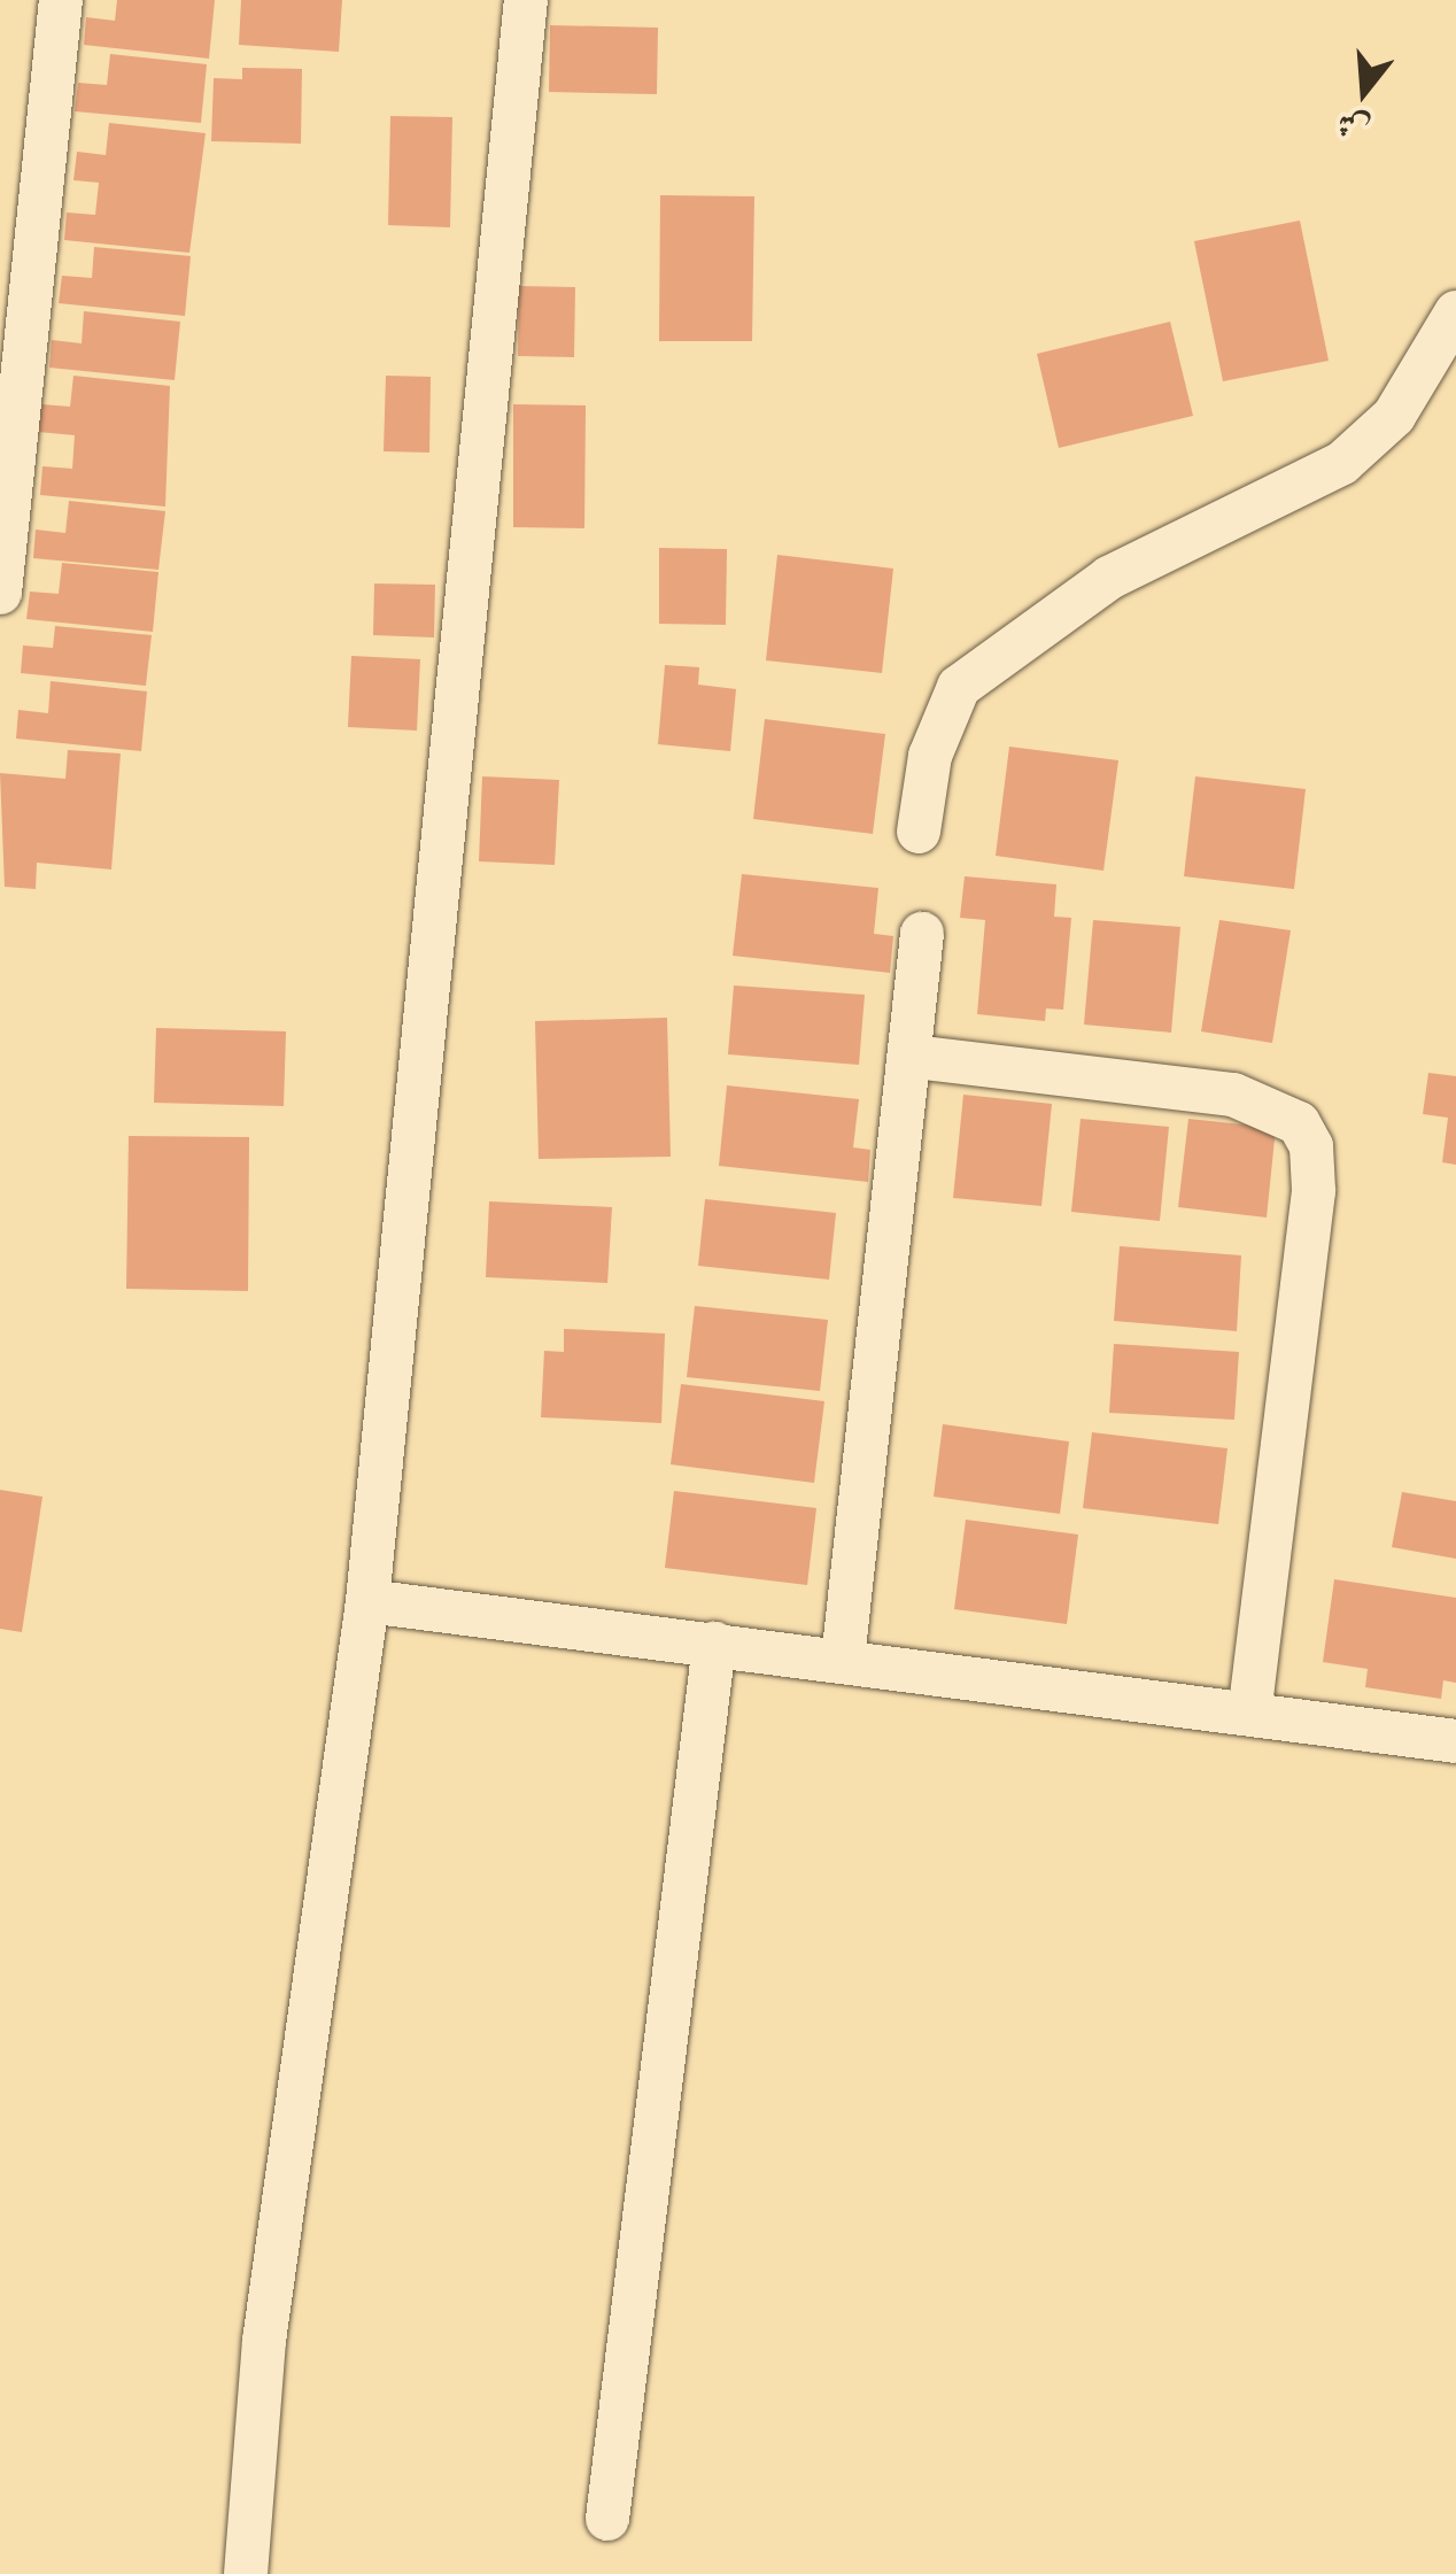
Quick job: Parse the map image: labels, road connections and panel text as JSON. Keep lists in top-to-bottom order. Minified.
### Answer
{"north":"bottom"}
